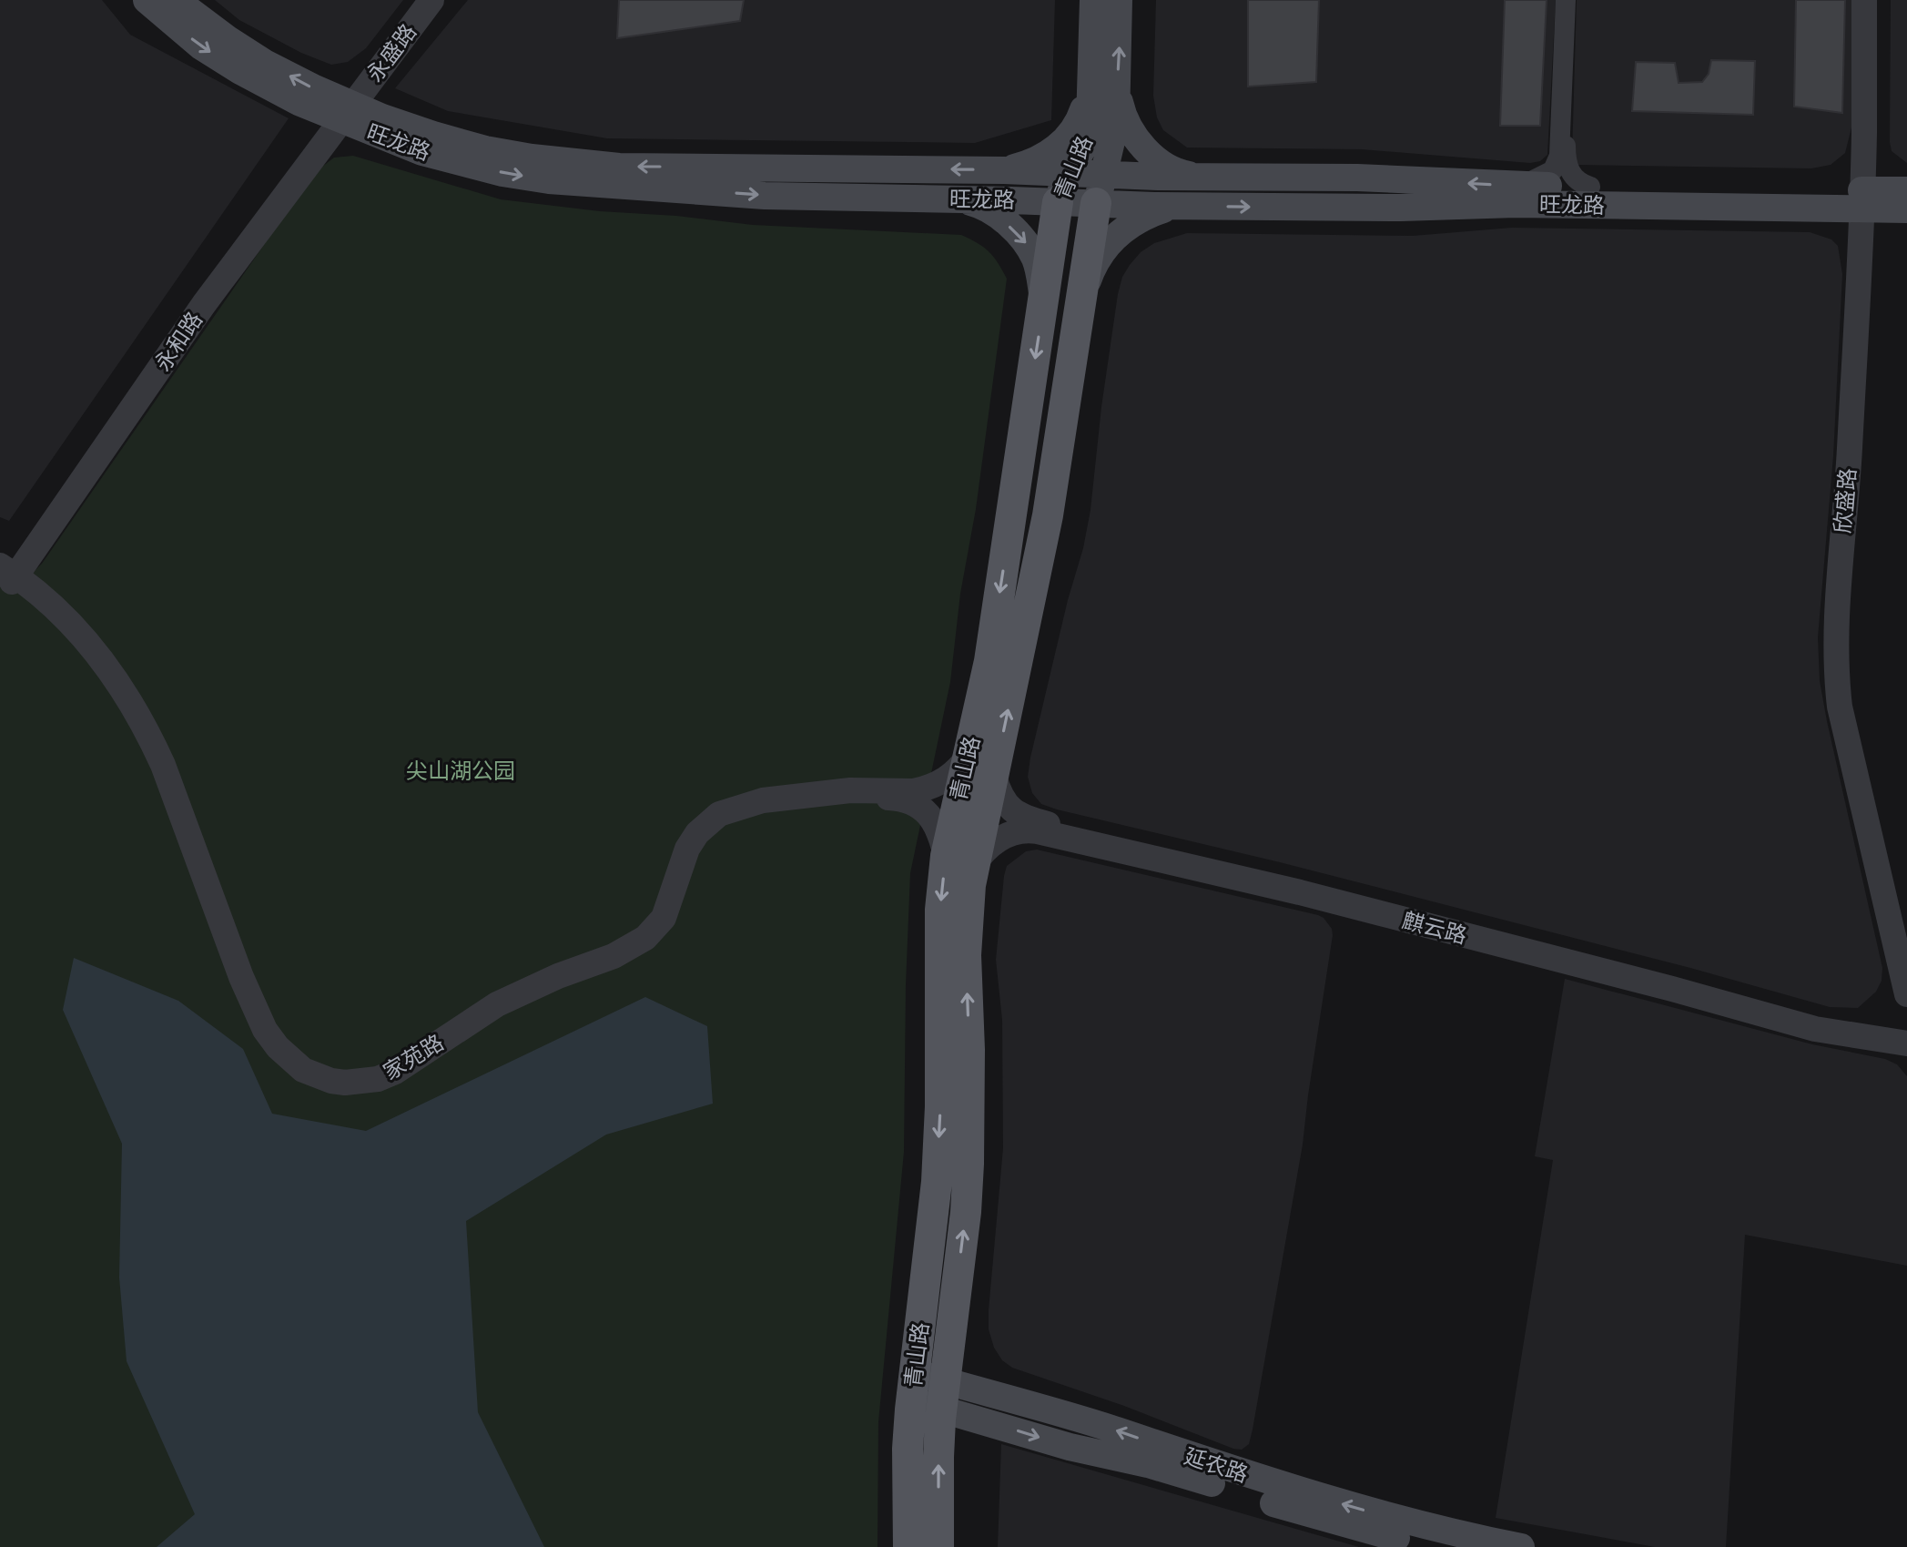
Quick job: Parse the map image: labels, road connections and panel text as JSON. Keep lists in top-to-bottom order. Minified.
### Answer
{"streets":{"main road":["旺龙路","青山路","延农路"],"street":["永盛路","永和路","欣盛路","麒云路","家苑路"]},"crossings":[["永盛路","旺龙路"],["永盛路","永和路"],["旺龙路","青山路"],["旺龙路","永和路"],["旺龙路","欣盛路"],["青山路","麒云路"],["青山路","家苑路"],["青山路","延农路"],["永和路","家苑路"],["麒云路","家苑路"]],"parks":["尖山湖公园"]}
